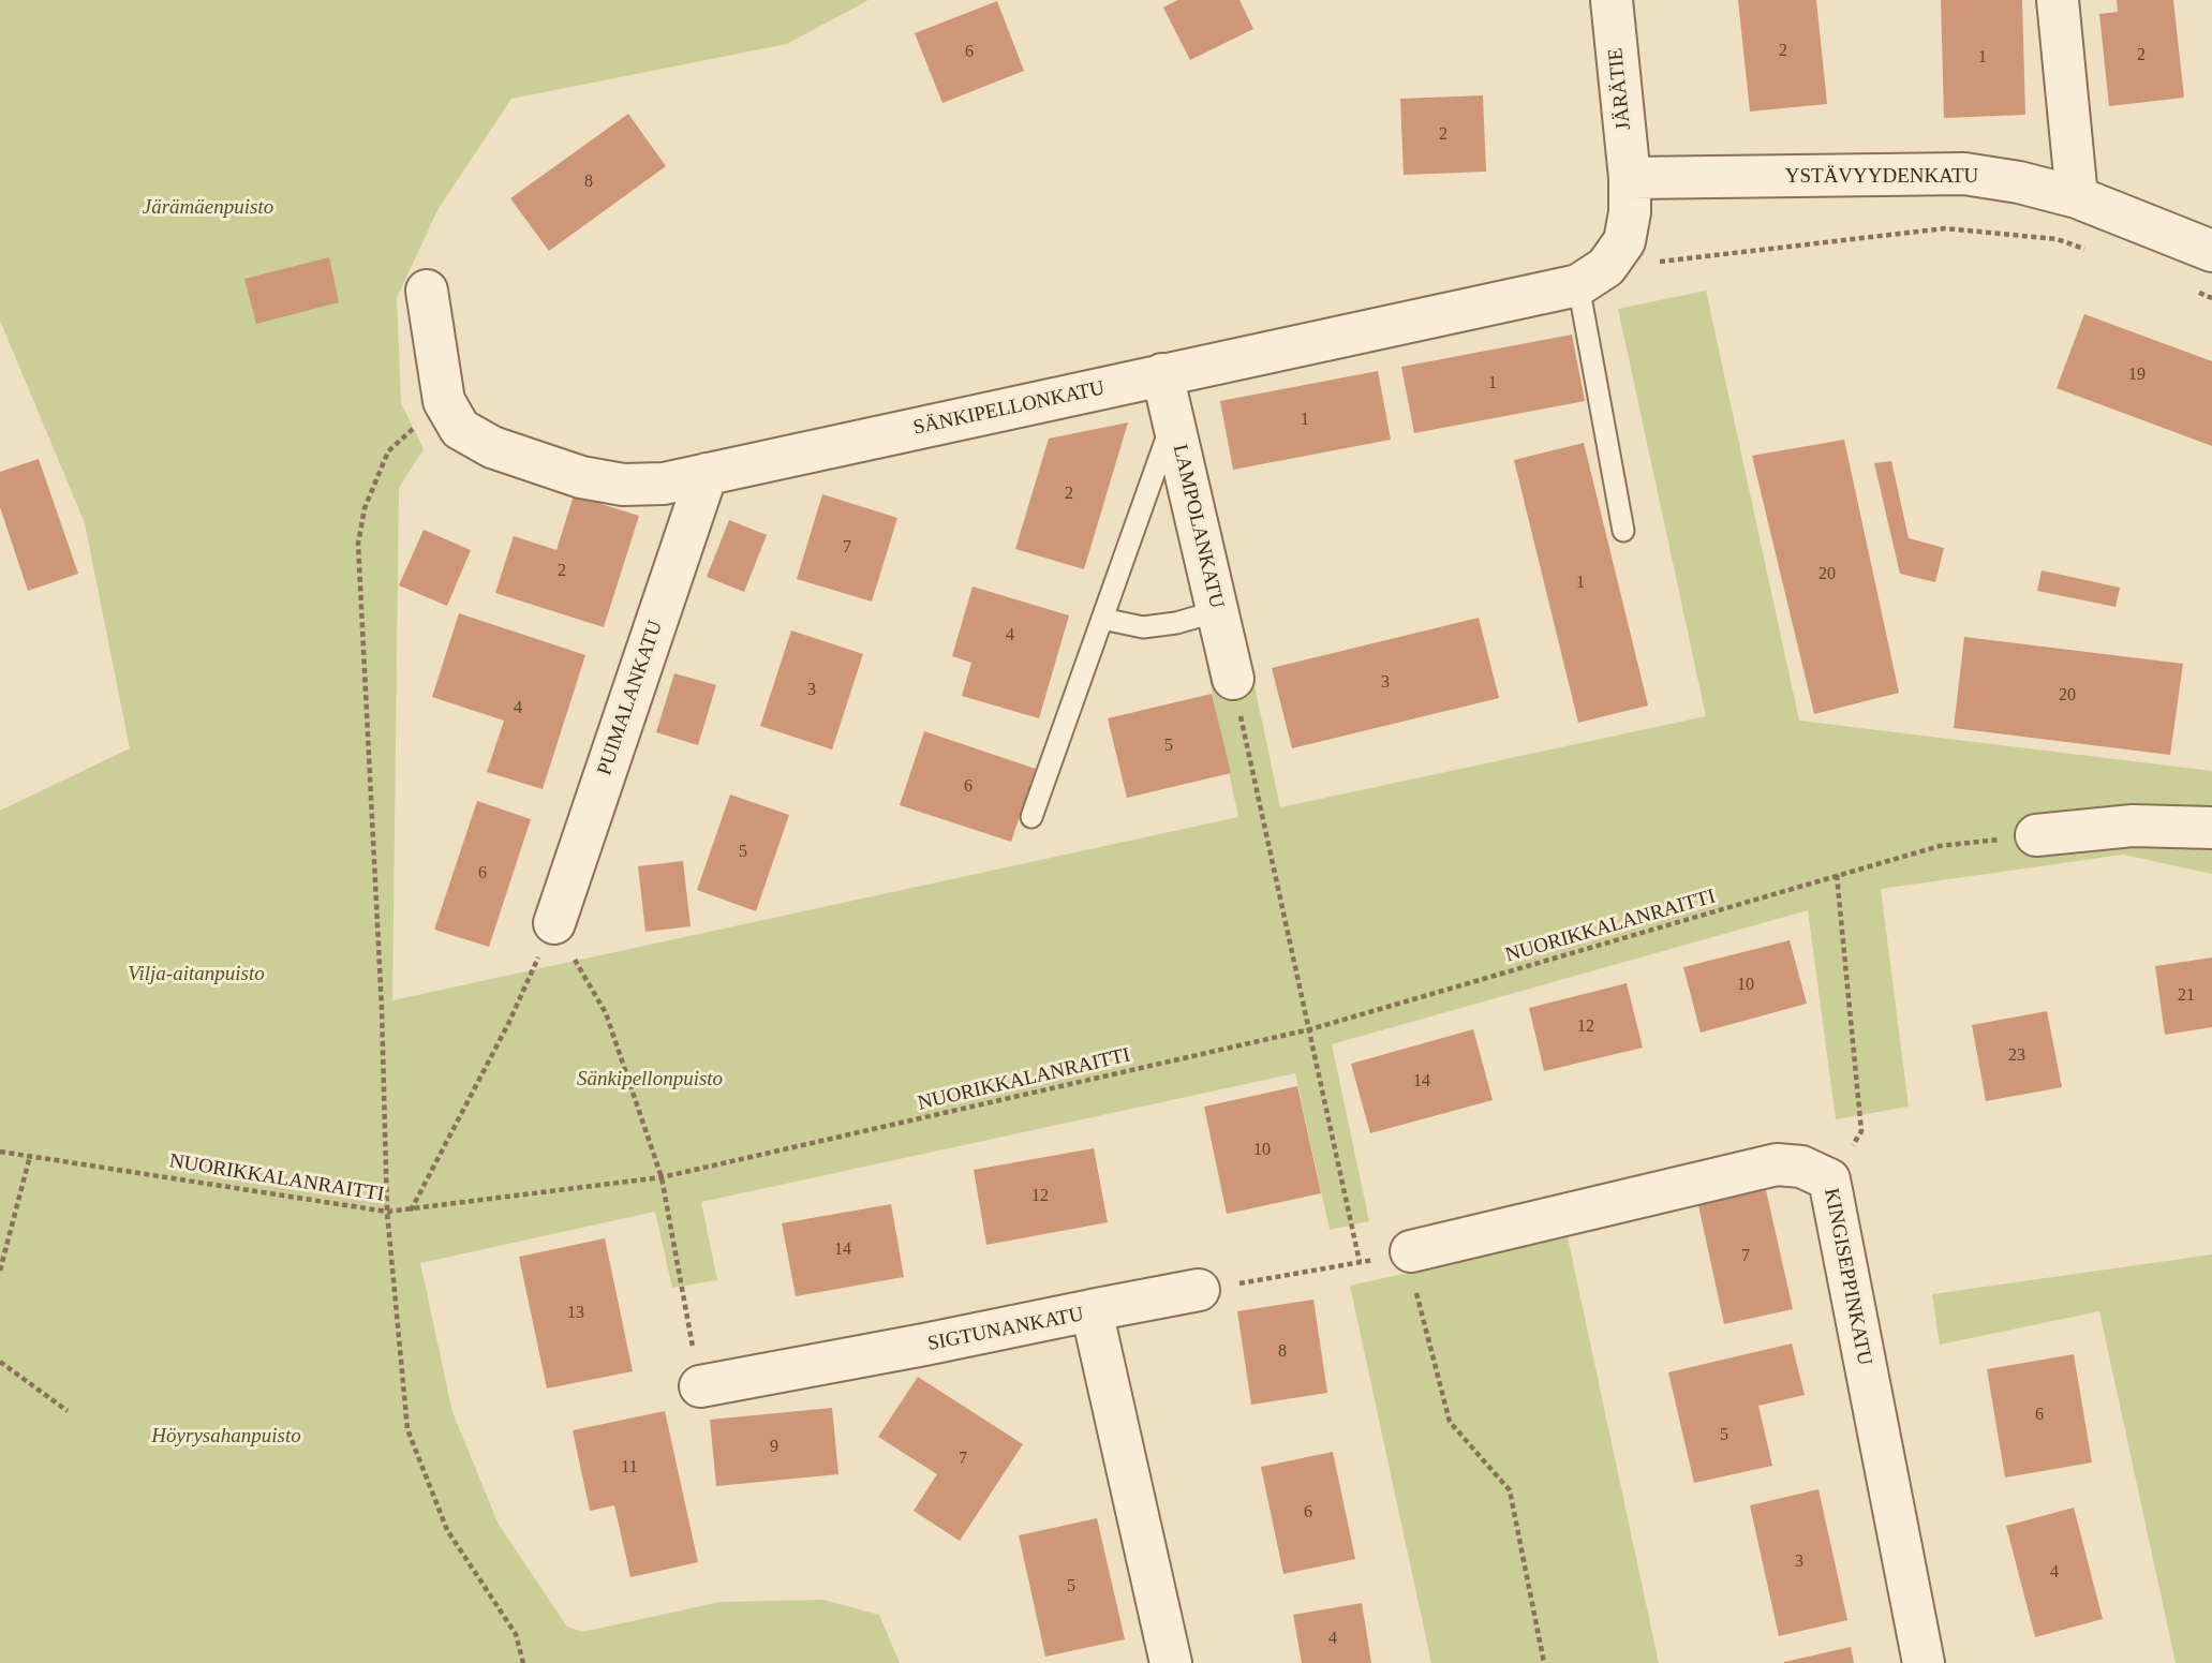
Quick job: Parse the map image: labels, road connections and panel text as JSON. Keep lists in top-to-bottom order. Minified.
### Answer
{"streets":{"street":["JÄRÄTIE","YSTÄVYYDENKATU","SÄNKIPELLONKATU","LAMPOLANKATU","PUIMALANKATU","KINGISEPPINKATU","SIGTUNANKATU"],"path":["NUORIKKALANRAITTI"]},"crossings":[["JÄRÄTIE","YSTÄVYYDENKATU"],["SÄNKIPELLONKATU","LAMPOLANKATU"],["SÄNKIPELLONKATU","PUIMALANKATU"]],"parks":["Järämäenpuisto","Vilja-aitanpuisto","Sänkipellonpuisto","Höyrysahanpuisto"],"house_numbers":["2","6","2","1","2","8","19","1","1","2","7","2","20","1","4","3","3","20","4","5","6","5","6","10","21","12","23","14","10","12","14","7","13","8","6","5","9","7","11","6","3","4","5","4"]}
